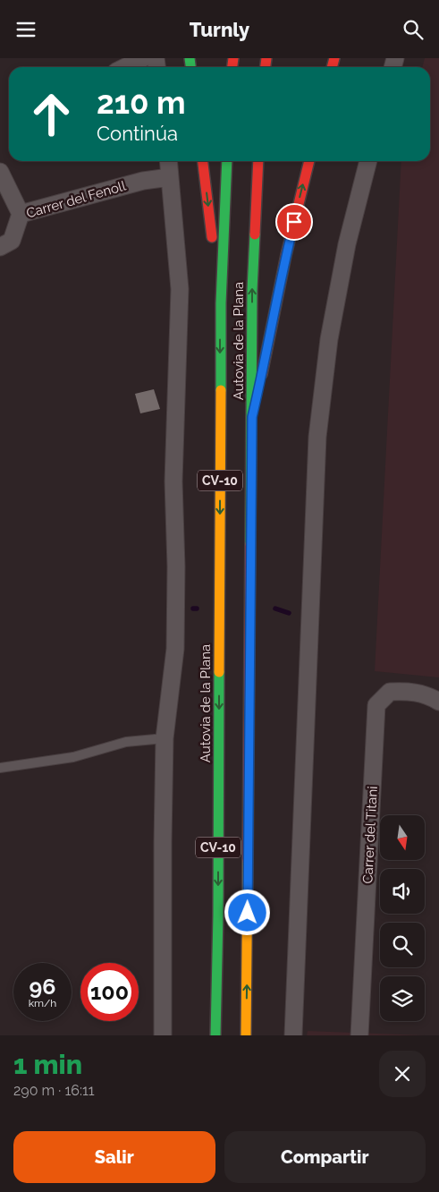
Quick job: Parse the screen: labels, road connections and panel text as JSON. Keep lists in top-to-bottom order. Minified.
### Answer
{"streets":{"highway":["Autovia de la Plana","CV-10"],"street":["Carrer del Fenoll","Carrer del Titani"]},"north":"bottom","page":{"header":"Turnly","turn":["210 m","Continúa"],"speed":"96 km/h","limit":"100","heading":["1 min","290 m · 16:11"],"buttons":["Salir","Compartir"]}}
